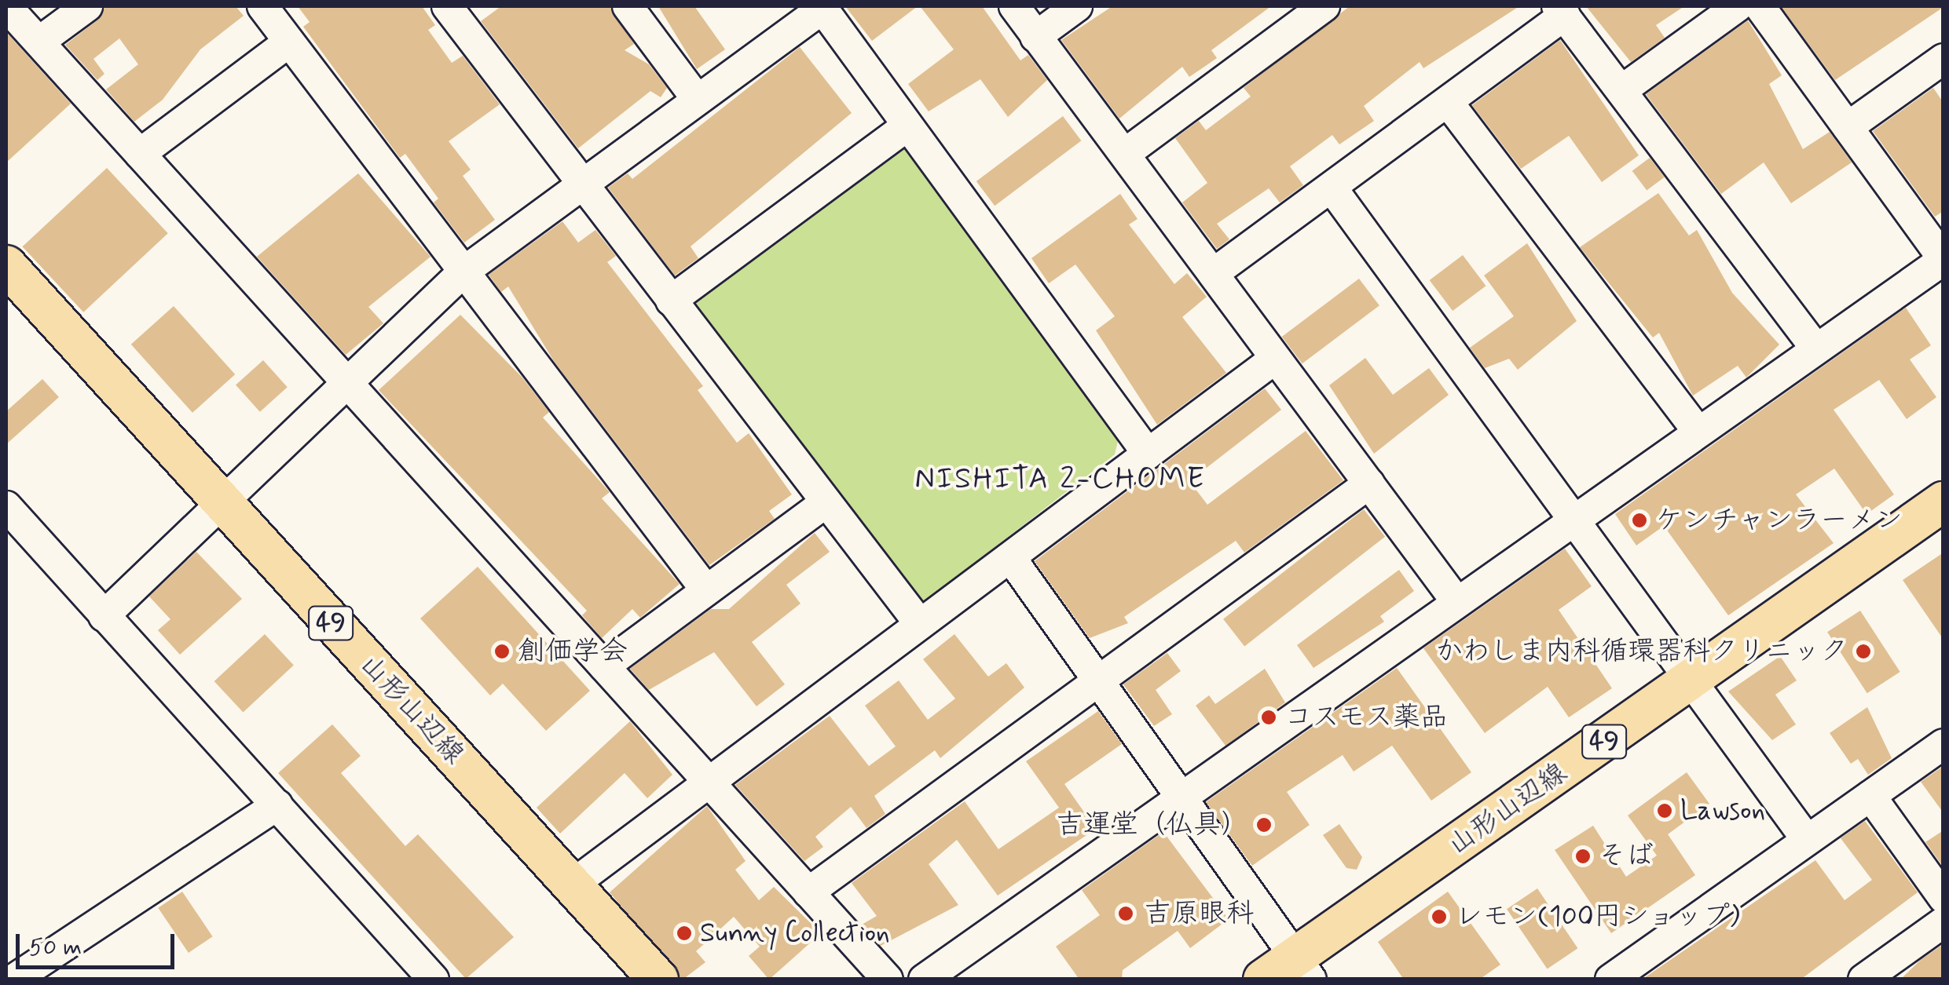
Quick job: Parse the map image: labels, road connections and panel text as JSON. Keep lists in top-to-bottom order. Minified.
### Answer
{"streets":{"main road":["49","山形山辺線"]},"districts":["NISHITA 2-CHOME"],"places":["ケンチャンラーメン","創価学会","かわしま内科循環器科クリニック","コスモス薬品","Lawson","吉運堂（仏具）","そば","吉原眼科","レモン(100円ショップ)","Sunny Collection"],"scale_bar":"50 m"}
